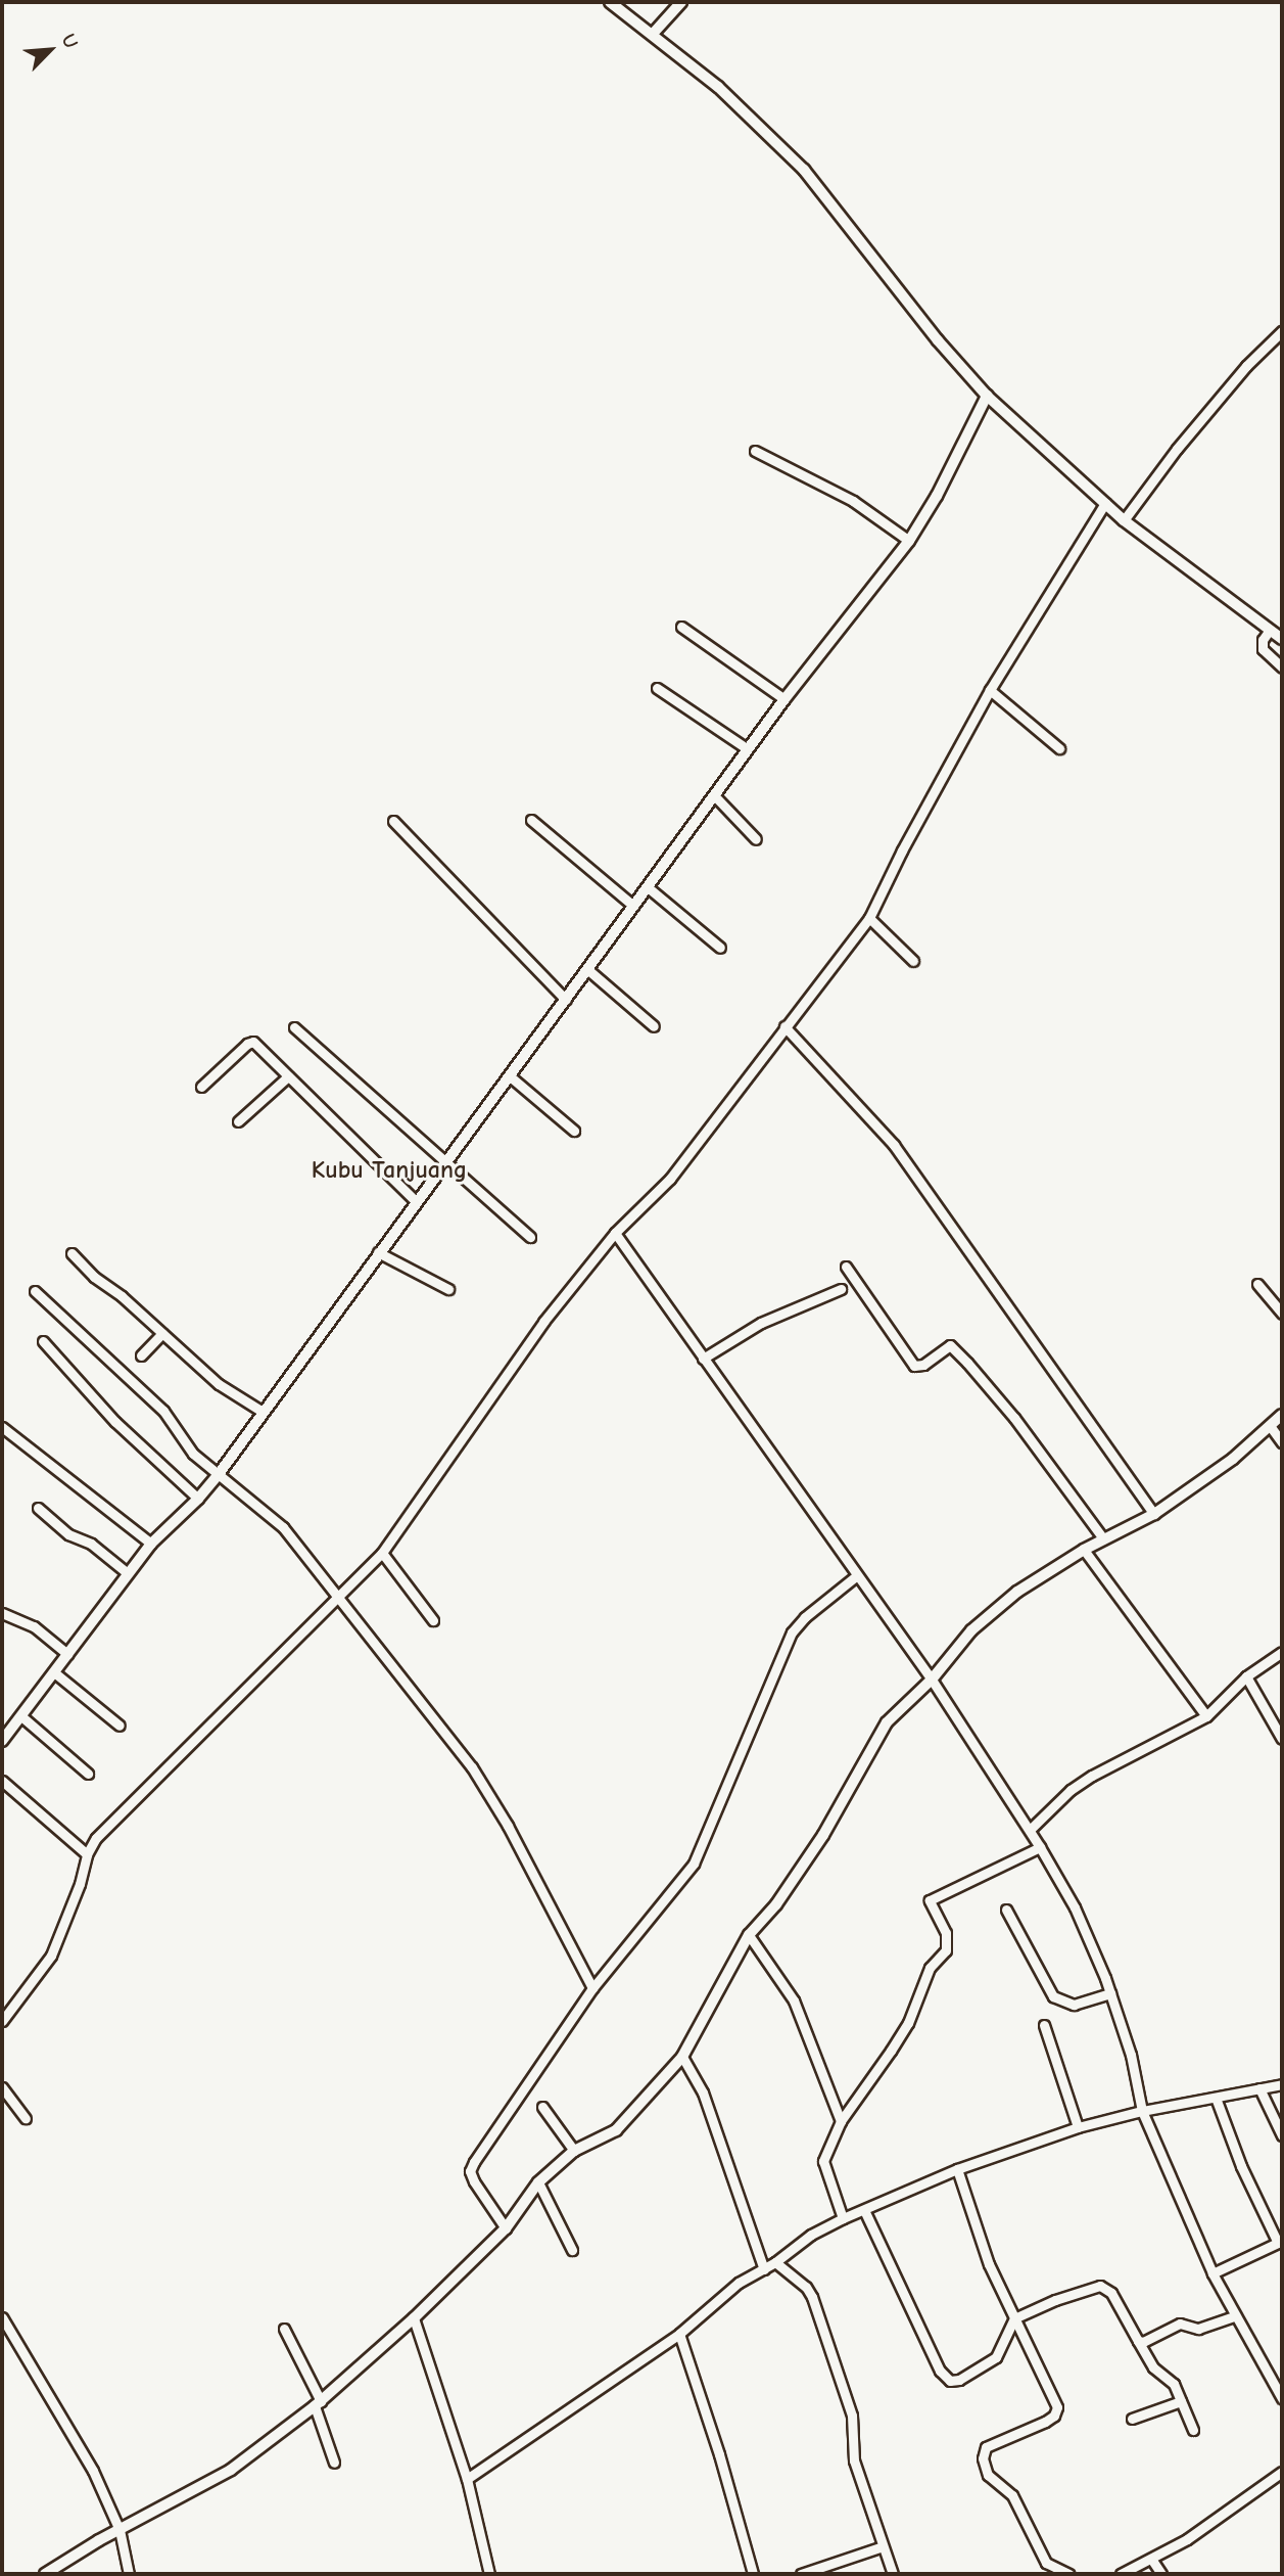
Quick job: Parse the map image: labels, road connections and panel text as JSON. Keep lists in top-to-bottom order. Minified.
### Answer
{"districts":["Kubu Tanjuang"],"north":"top right"}
